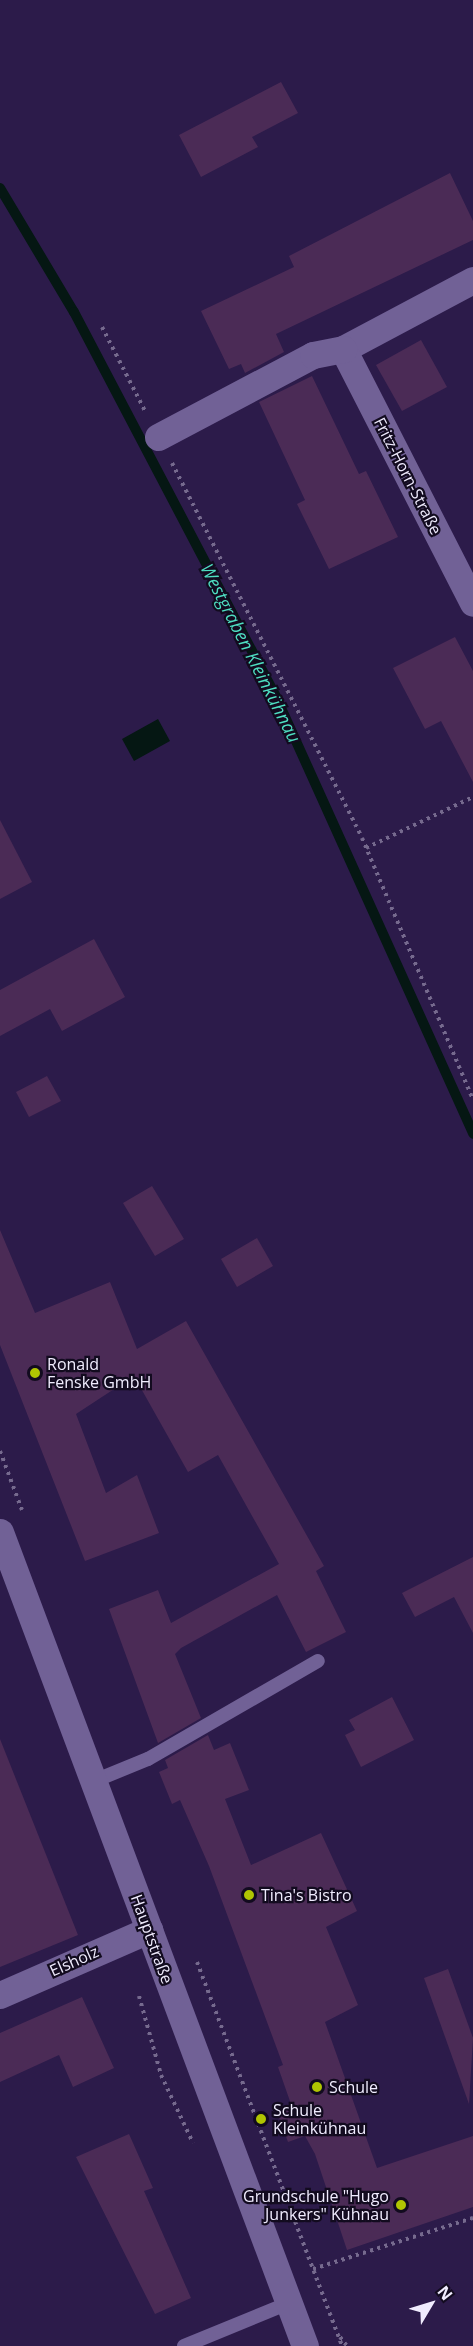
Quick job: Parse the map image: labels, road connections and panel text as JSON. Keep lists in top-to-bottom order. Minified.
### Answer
{"streets":{"street":["Fritz-Horn-Straße","Hauptstraße","Elsholz"]},"crossings":[["Hauptstraße","Elsholz"]],"water":["Westgraben Kleinkühnau"],"places":["Ronald Fenske GmbH","Tina's Bistro","Schule","Schule Kleinkühnau","Grundschule \"Hugo Junkers\" Kühnau"],"north":"top right"}
